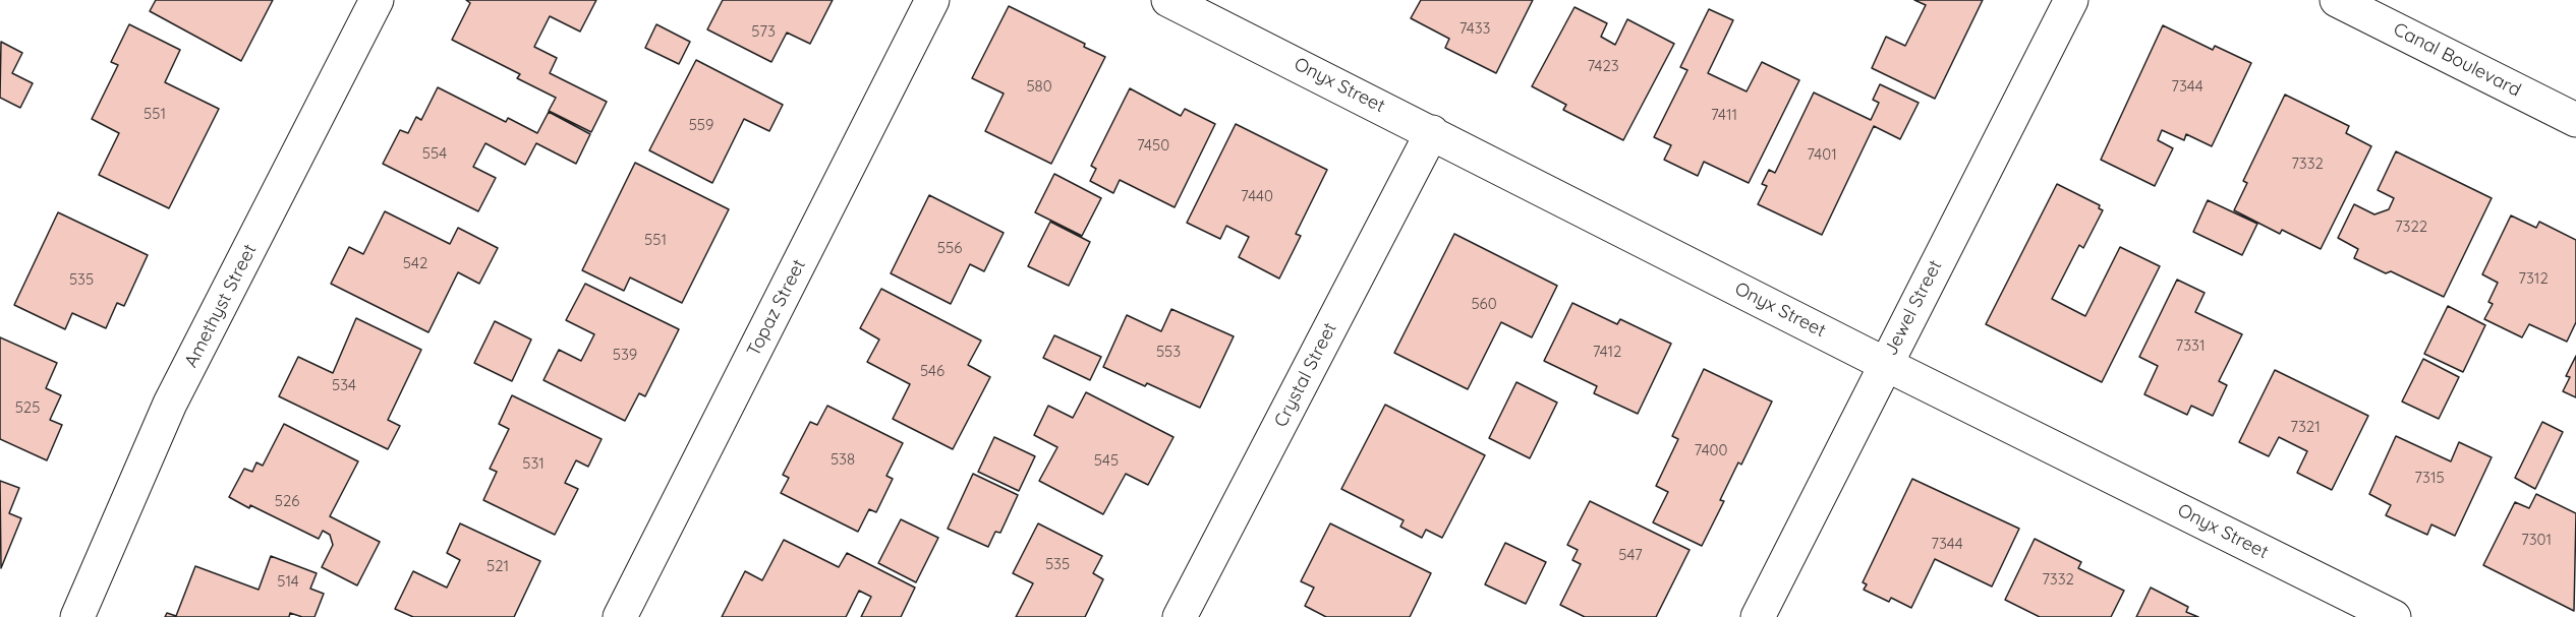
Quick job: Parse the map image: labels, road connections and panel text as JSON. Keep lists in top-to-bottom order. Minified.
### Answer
{"streets":{"street":["Canal Boulevard","Onyx Street","Amethyst Street","Topaz Street","Jewel Street","Crystal Street"]},"crossings":[["Onyx Street","Jewel Street"],["Onyx Street","Crystal Street"]],"house_numbers":["7433","573","7423","580","7344","551","7411","559","7450","554","7401","7332","7440","7322","551","556","542","7312","535","560","7331","553","7412","539","546","534","525","7321","7400","538","545","531","7315","526","7301","7344","547","535","521","7332","514"]}
